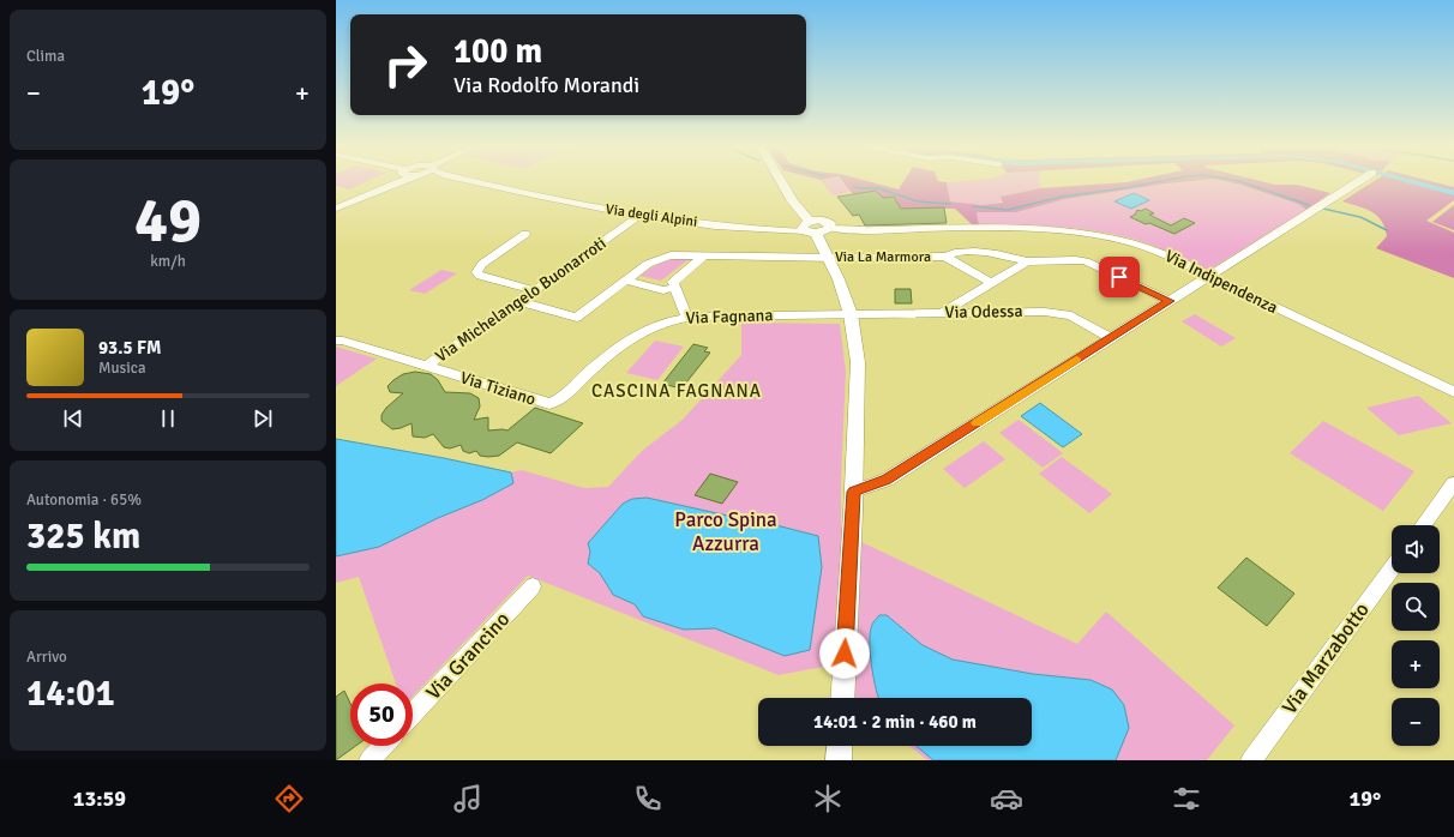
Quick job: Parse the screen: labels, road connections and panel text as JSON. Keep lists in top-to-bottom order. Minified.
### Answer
{"streets":{"street":["Via degli Alpini","Via La Marmora","Via Indipendenza","Via Michelangelo Buonarroti","Via Odessa","Via Fagnana","Via Tiziano","Via Grancino","Via Marzabotto"]},"crossings":[["Via degli Alpini","Via Michelangelo Buonarroti"],["Via Michelangelo Buonarroti","Via Tiziano"],["Via Odessa","Via Fagnana"],["Via Fagnana","Via Tiziano"]],"districts":["CASCINA FAGNANA"],"parks":["Parco Spina Azzurra"],"page":{"tile":["Clima",["49","km/h"],["Autonomia · 65%","325 km"],["Arrivo","14:01"]],"turn":["100 m","Via Rodolfo Morandi"],"heat":["−","19°","+"],"song":["93.5 FM","Musica"],"map_buttons":["+","−"],"limit":"50","trip":"14:01 · 2 min · 460 m","tabs":["13:59","19°"]}}
